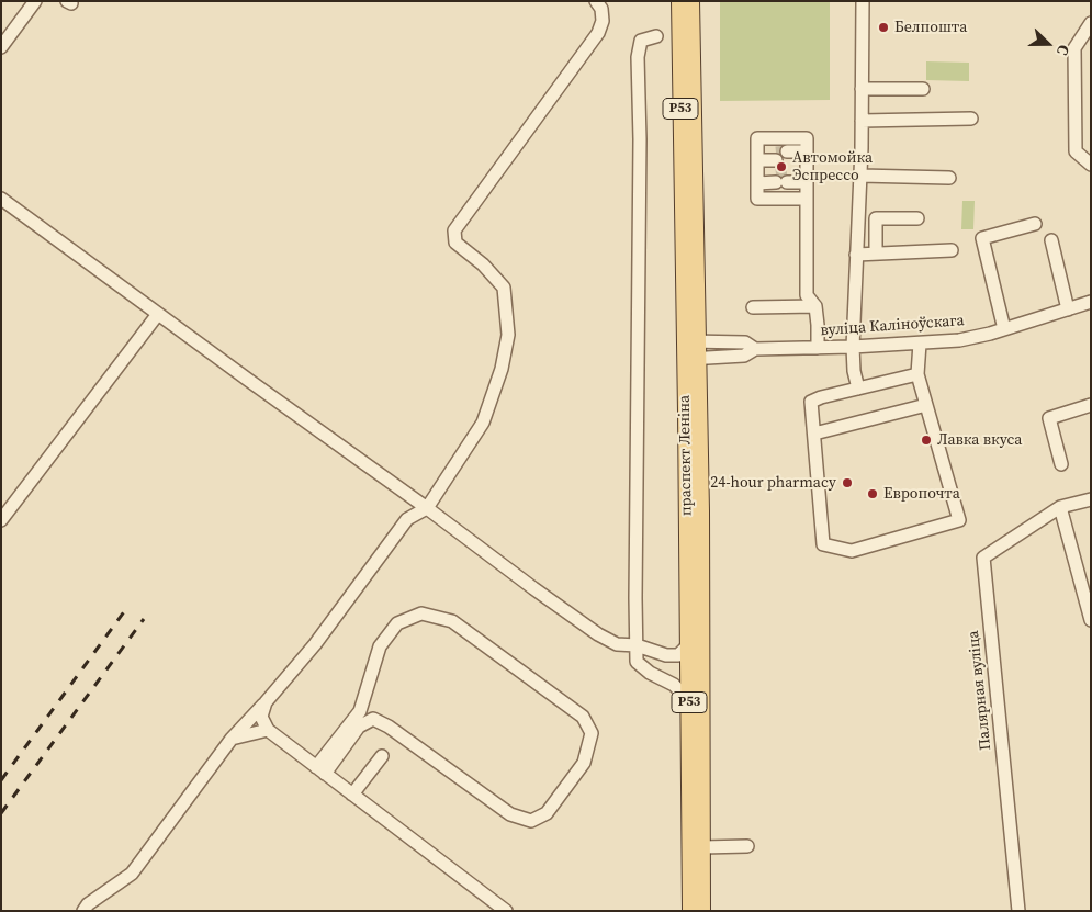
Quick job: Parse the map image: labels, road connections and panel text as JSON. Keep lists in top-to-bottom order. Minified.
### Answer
{"streets":{"main road":["Р53","праспект Леніна"],"street":["вуліца Каліноўскага","Палярная вуліца"]},"crossings":[["вуліца Каліноўскага","праспект Леніна"]],"places":["Белпошта","Автомойка Эспрессо","Лавка вкуса","24-hour pharmacy","Европочта"],"north":"right"}
